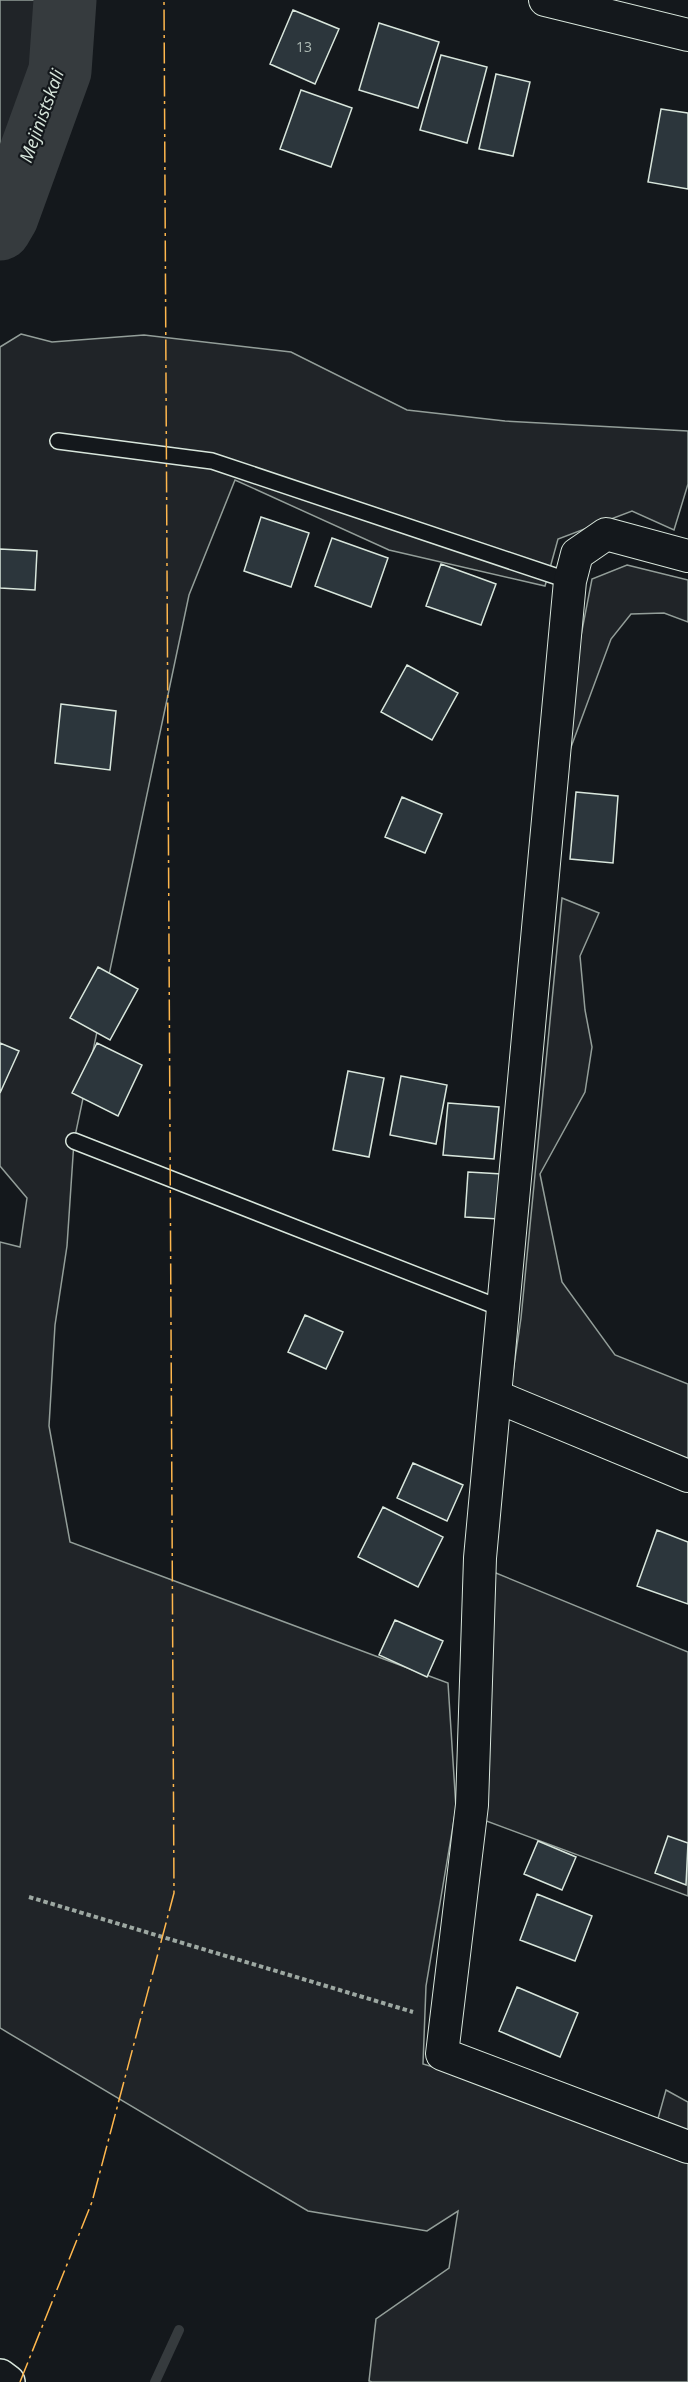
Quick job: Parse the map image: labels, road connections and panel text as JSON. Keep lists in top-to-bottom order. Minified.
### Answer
{"water":["Mejinistskali"],"house_numbers":["13"]}
